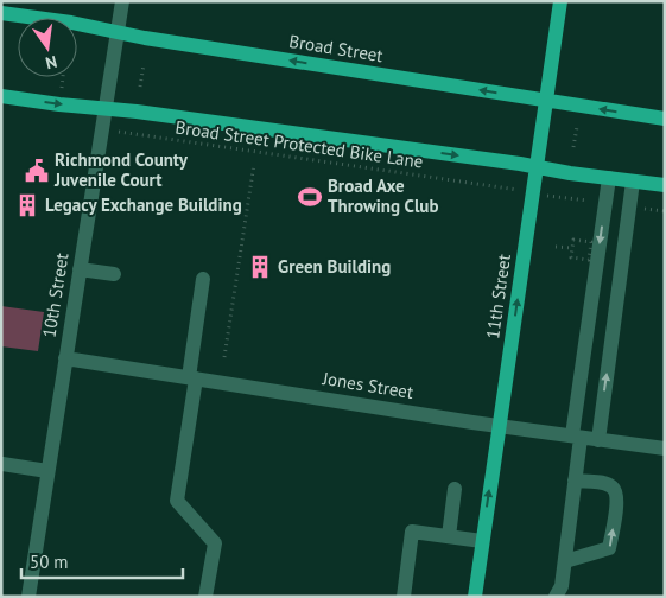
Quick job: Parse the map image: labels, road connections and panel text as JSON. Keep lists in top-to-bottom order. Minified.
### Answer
{"streets":{"main road":["Broad Street","11th Street"],"street":["10th Street","Jones Street"],"path":["Broad Street Protected Bike Lane"]},"crossings":[["Broad Street","10th Street"],["Broad Street","11th Street"],["Broad Street Protected Bike Lane","10th Street"],["Broad Street Protected Bike Lane","11th Street"],["10th Street","Jones Street"],["11th Street","Jones Street"]],"one_way":["11th Street"],"places":{"public building":["Richmond County Juvenile Court"],"sports":["Broad Axe Throwing Club"],"building":["Legacy Exchange Building","Green Building"]},"scale_bar":"50 m","north":"bottom"}
